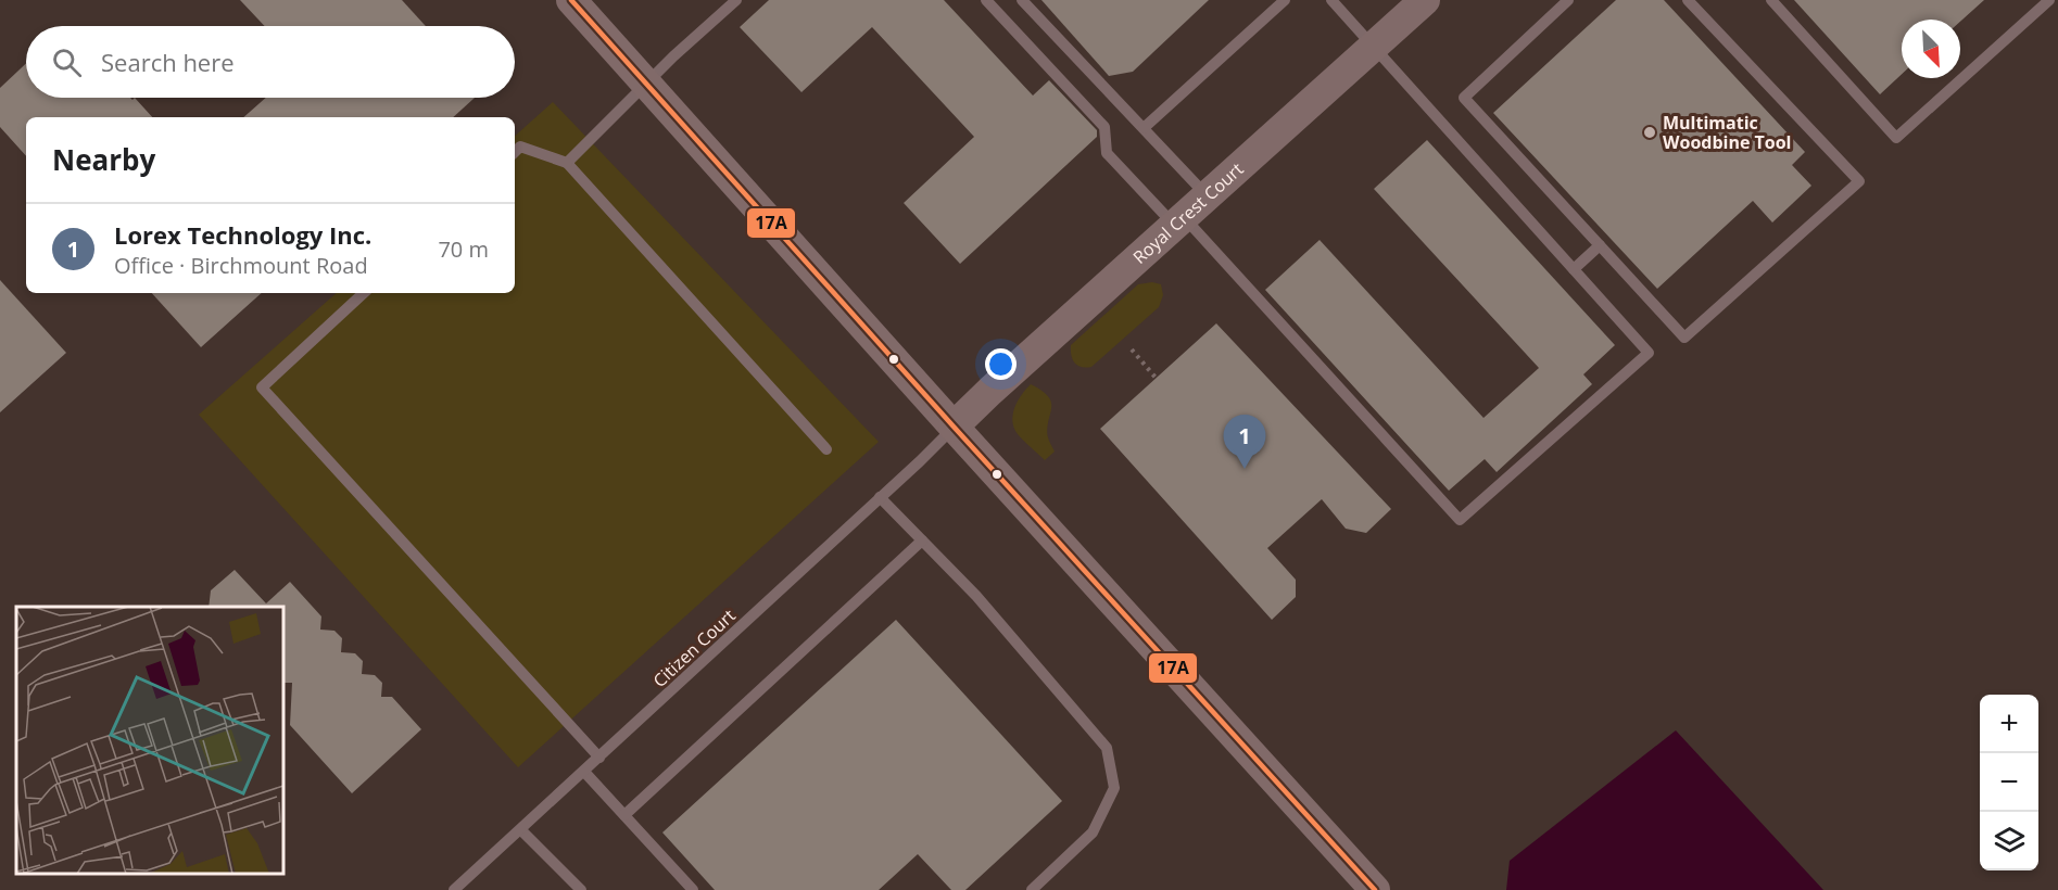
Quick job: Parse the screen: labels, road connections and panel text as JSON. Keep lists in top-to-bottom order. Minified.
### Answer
{"streets":{"main road":["Royal Crest Court"],"lane":["Citizen Court"]},"crossings":[["Royal Crest Court","Citizen Court"]],"places":["Multimatic Woodbine Tool"],"lines":["transit line 17A"],"north":"bottom right","page":{"search":"Search here","heading":"Nearby","list":[{"mark":"1","name":"Lorex Technology Inc.","note":"Office · Birchmount Road","value":"70 m"}],"pins":"1","map_buttons":["+","−"]}}
